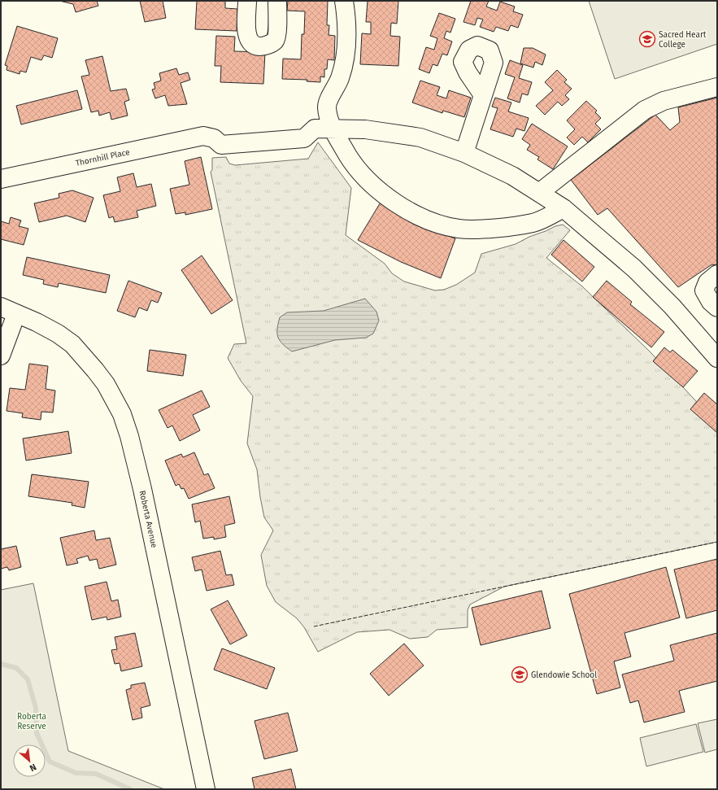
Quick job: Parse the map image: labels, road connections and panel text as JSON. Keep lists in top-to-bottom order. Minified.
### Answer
{"streets":{"street":["Thornhill Place","Roberta Avenue"]},"parks":["Roberta Reserve"],"places":{"school or university":["Sacred Heart College","Glendowie School"]},"north":"bottom right"}
